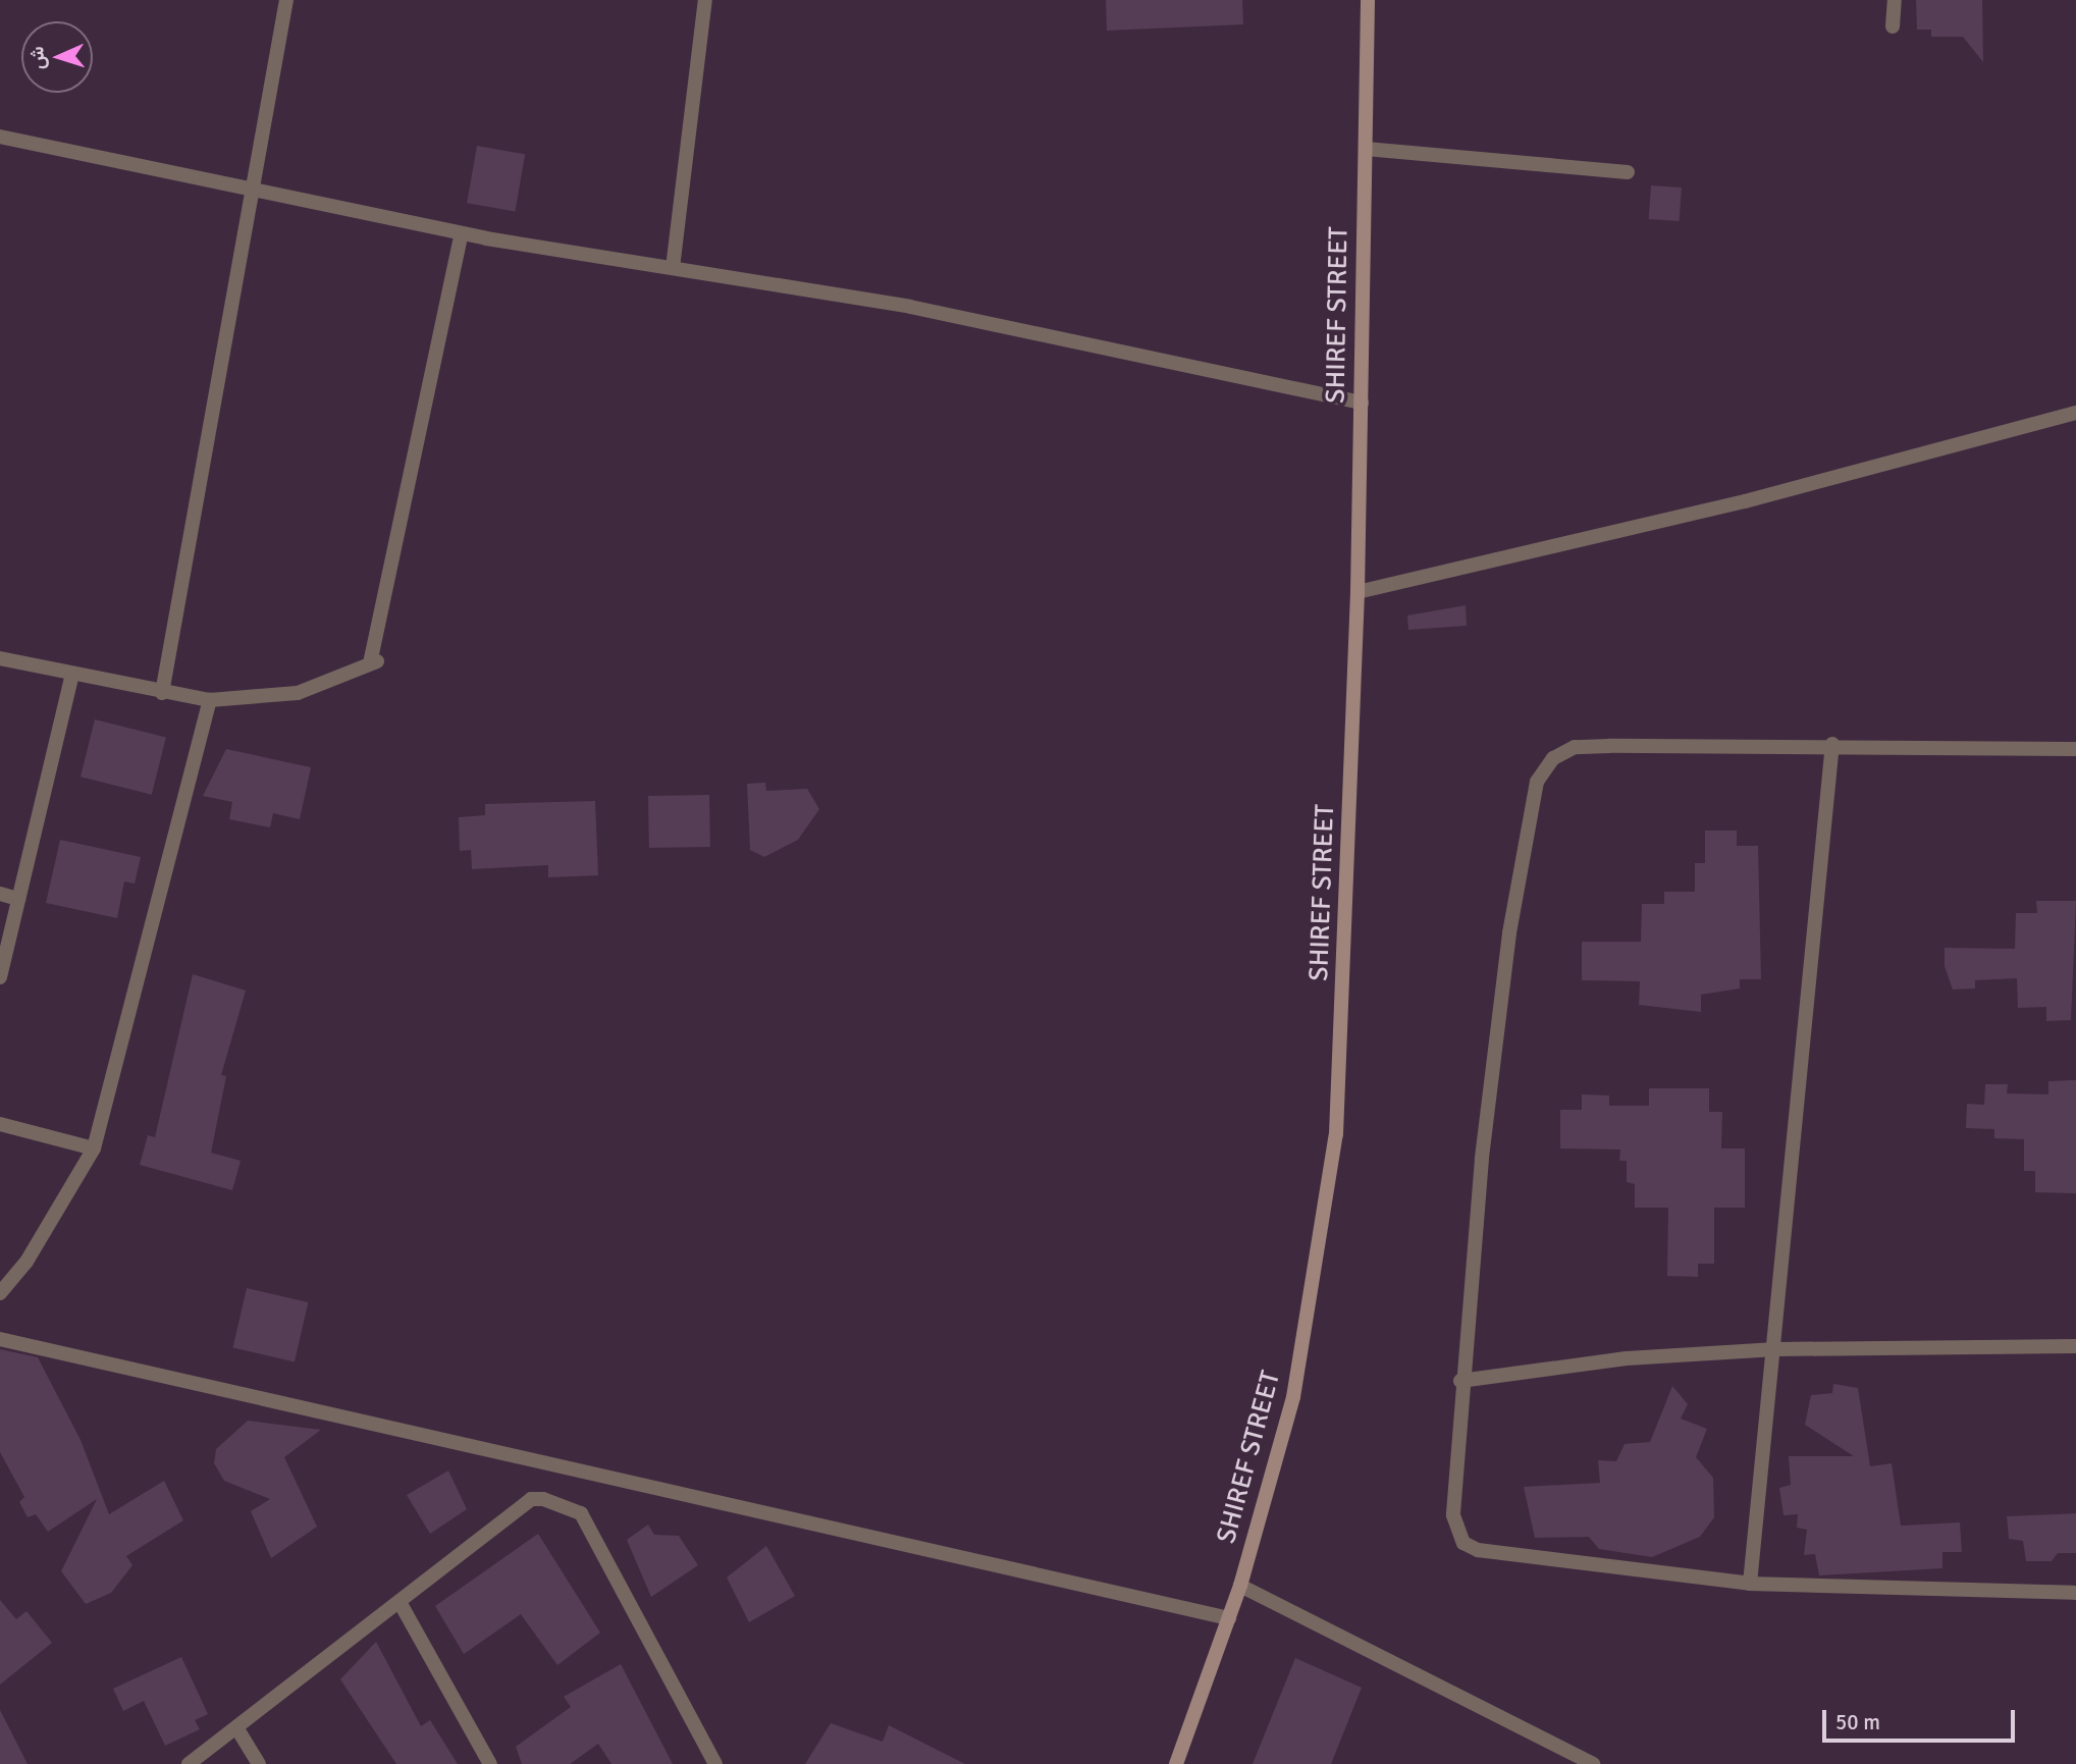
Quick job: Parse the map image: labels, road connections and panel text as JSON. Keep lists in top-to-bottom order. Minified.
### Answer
{"streets":{"main road":["SHIREF STREET"]},"scale_bar":"50 m","north":"left"}
